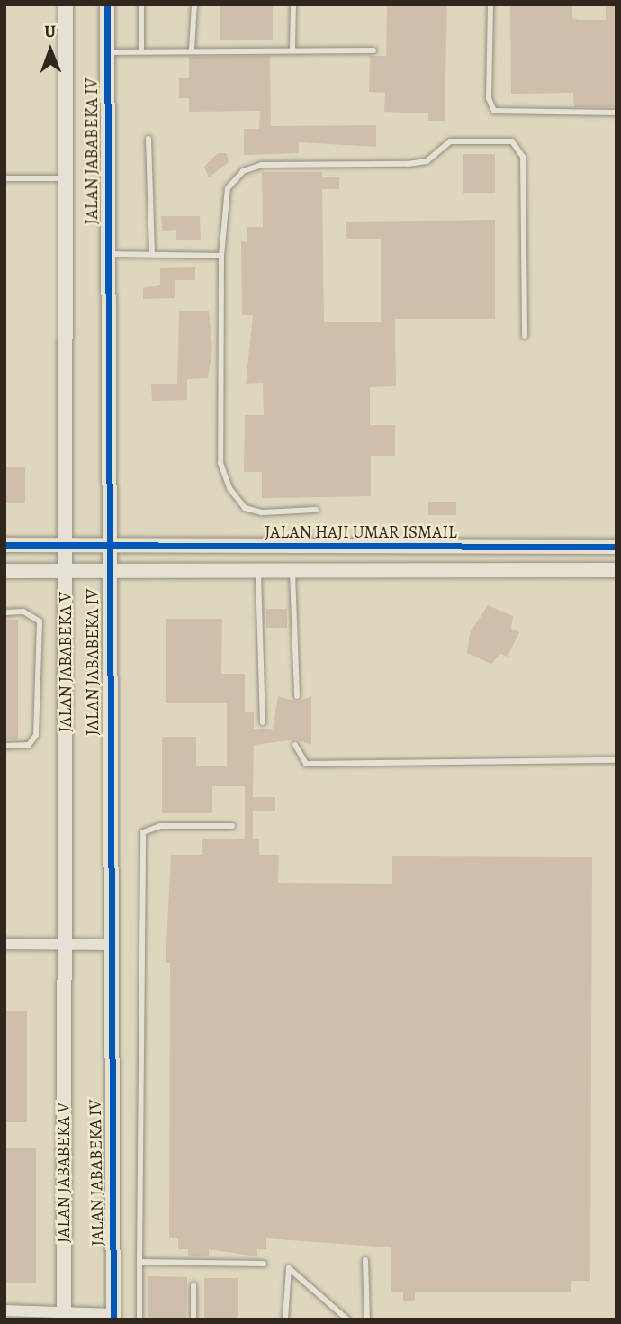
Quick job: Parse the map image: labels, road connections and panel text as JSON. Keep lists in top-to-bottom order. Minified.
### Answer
{"streets":{"street":["JALAN JABABEKA IV","JALAN HAJI UMAR ISMAIL","JALAN JABABEKA V"]},"crossings":[["JALAN JABABEKA IV","JALAN HAJI UMAR ISMAIL"],["JALAN HAJI UMAR ISMAIL","JALAN JABABEKA V"]],"north":"top"}
